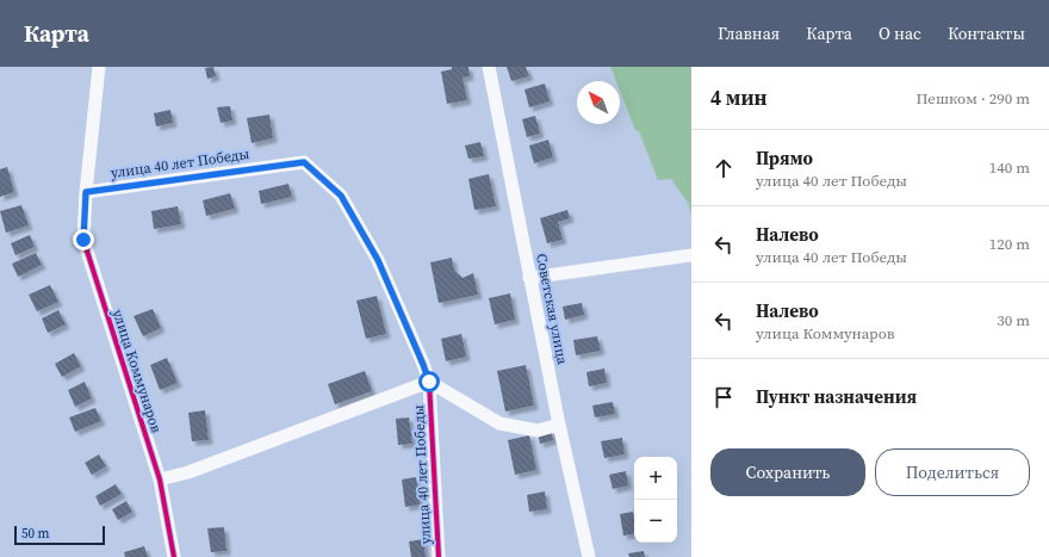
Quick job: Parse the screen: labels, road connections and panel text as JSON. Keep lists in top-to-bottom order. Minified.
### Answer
{"streets":{"street":["улица 40 лет Победы","Советская улица","улица Коммунаров"]},"crossings":[["улица 40 лет Победы","улица Коммунаров"]],"scale_bar":"50 m","north":"top left","page":{"header":"Карта","nav":["Главная","Карта","О нас","Контакты"],"heading":["4 мин","Пешком · 290 m"],"list":[["Прямо","улица 40 лет Победы","140 m"],["Налево","улица 40 лет Победы","120 m"],["Налево","улица Коммунаров","30 m"],"Пункт назначения"],"buttons":["Сохранить","Поделиться"],"map_buttons":["+","−"],"scale":"50 m"}}
